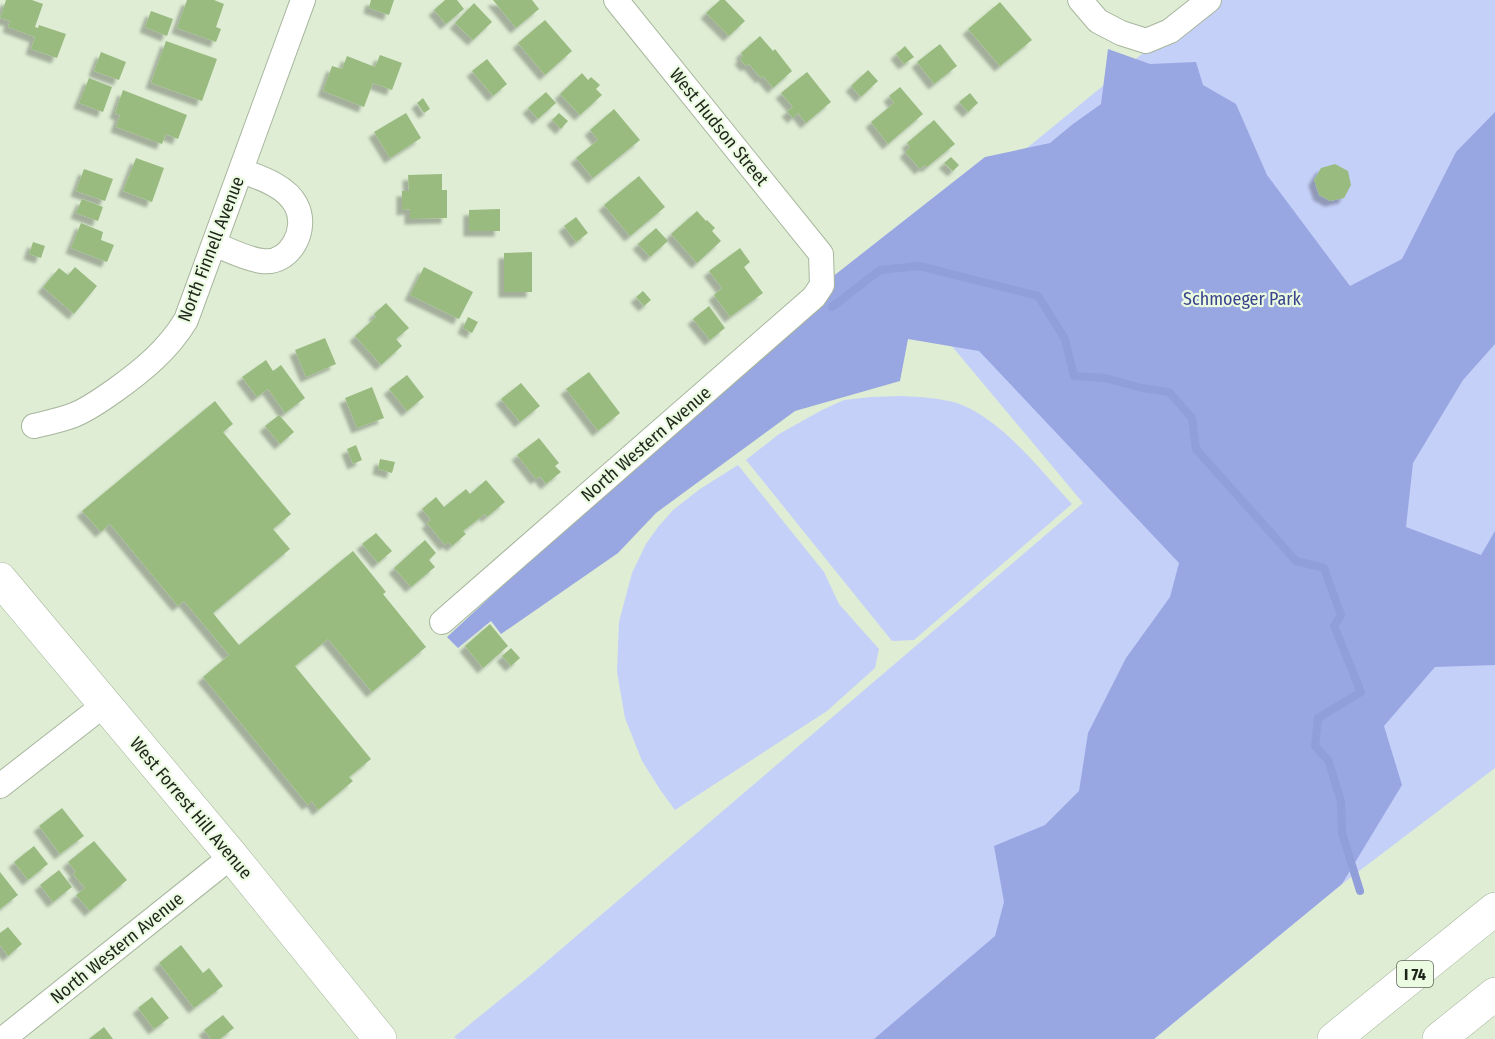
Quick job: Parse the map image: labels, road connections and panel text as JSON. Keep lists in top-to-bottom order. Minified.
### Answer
{"streets":{"main road":["West Forrest Hill Avenue","I 74"],"street":["West Hudson Street","North Finnell Avenue","North Western Avenue"]},"crossings":[["West Hudson Street","North Western Avenue"],["North Western Avenue","West Forrest Hill Avenue"]],"parks":["Schmoeger Park"]}
